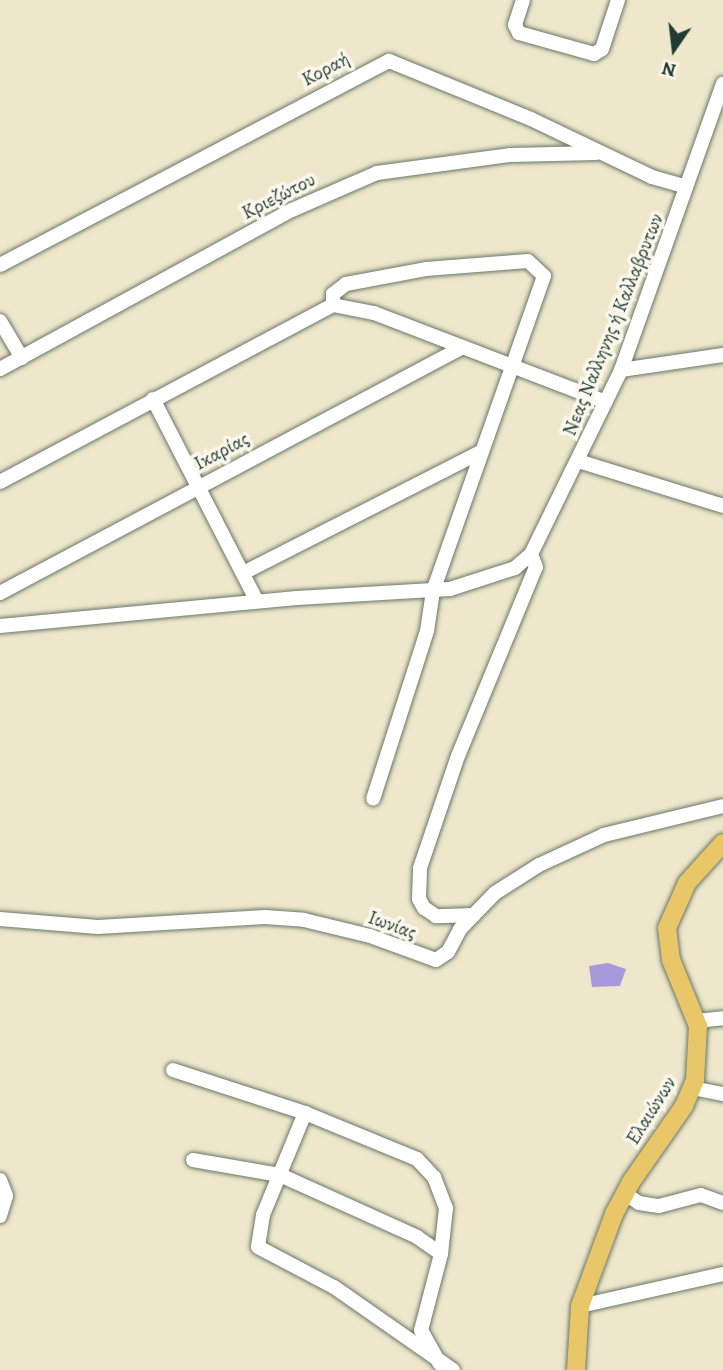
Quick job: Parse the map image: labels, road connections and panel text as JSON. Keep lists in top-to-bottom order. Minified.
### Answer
{"streets":{"main road":["Ελαιώνων"],"street":["Κοραή","Κριεζώτου","Νεας Nαλληνης ή Καλλαβρυτων","Ικαρίας","Ιωνίας"]},"crossings":[["Κοραή","Κριεζώτου"],["Κοραή","Νεας Nαλληνης ή Καλλαβρυτων"]],"north":"bottom"}
